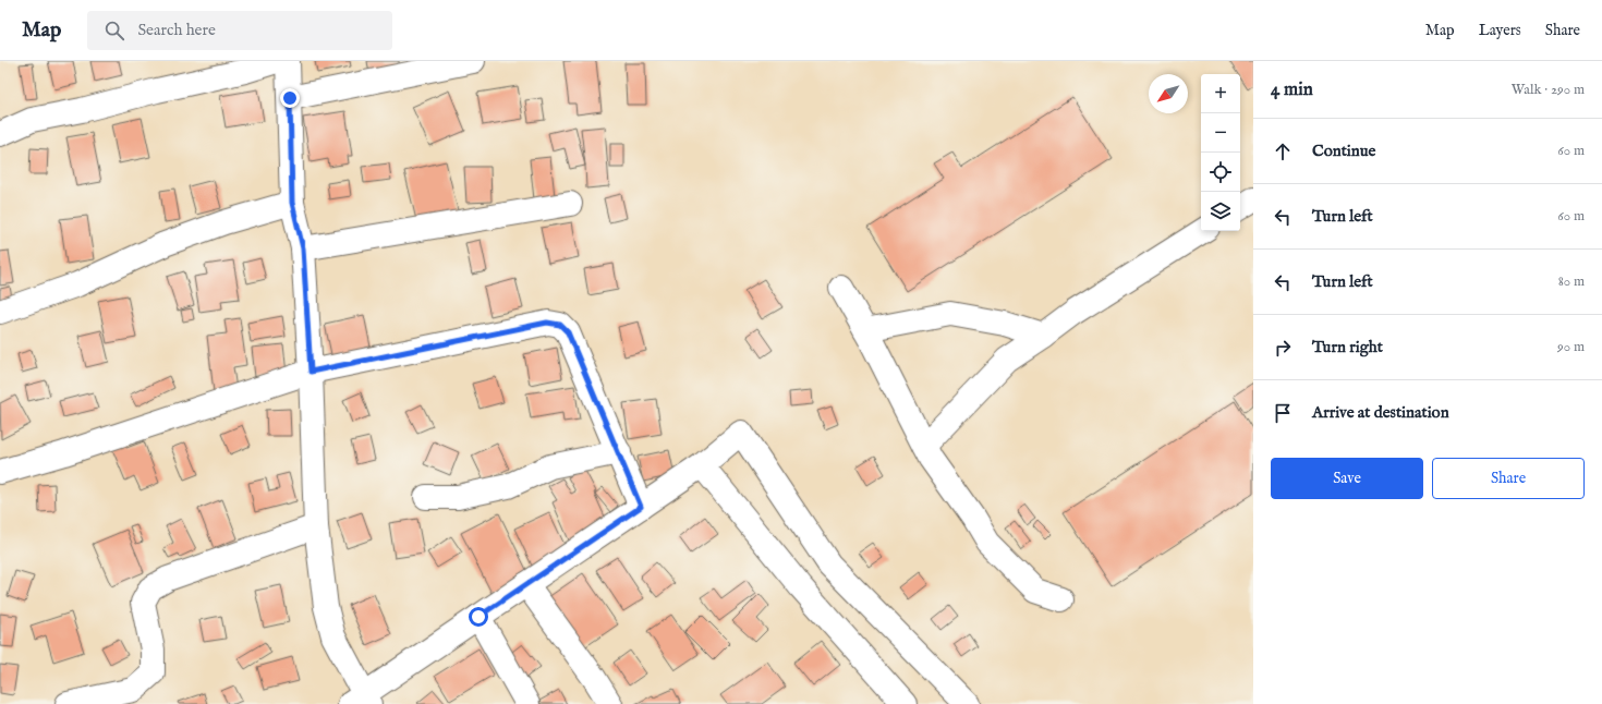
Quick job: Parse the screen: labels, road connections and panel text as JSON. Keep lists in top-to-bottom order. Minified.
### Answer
{"north":"bottom left","page":{"header":"Map","search":"Search here","nav":["Map","Layers","Share"],"heading":["4 min","Walk · 290 m"],"map_buttons":["+","−"],"list":[["Continue","60 m"],["Turn left","60 m"],["Turn left","80 m"],["Turn right","90 m"],"Arrive at destination"],"buttons":["Save","Share"]}}
